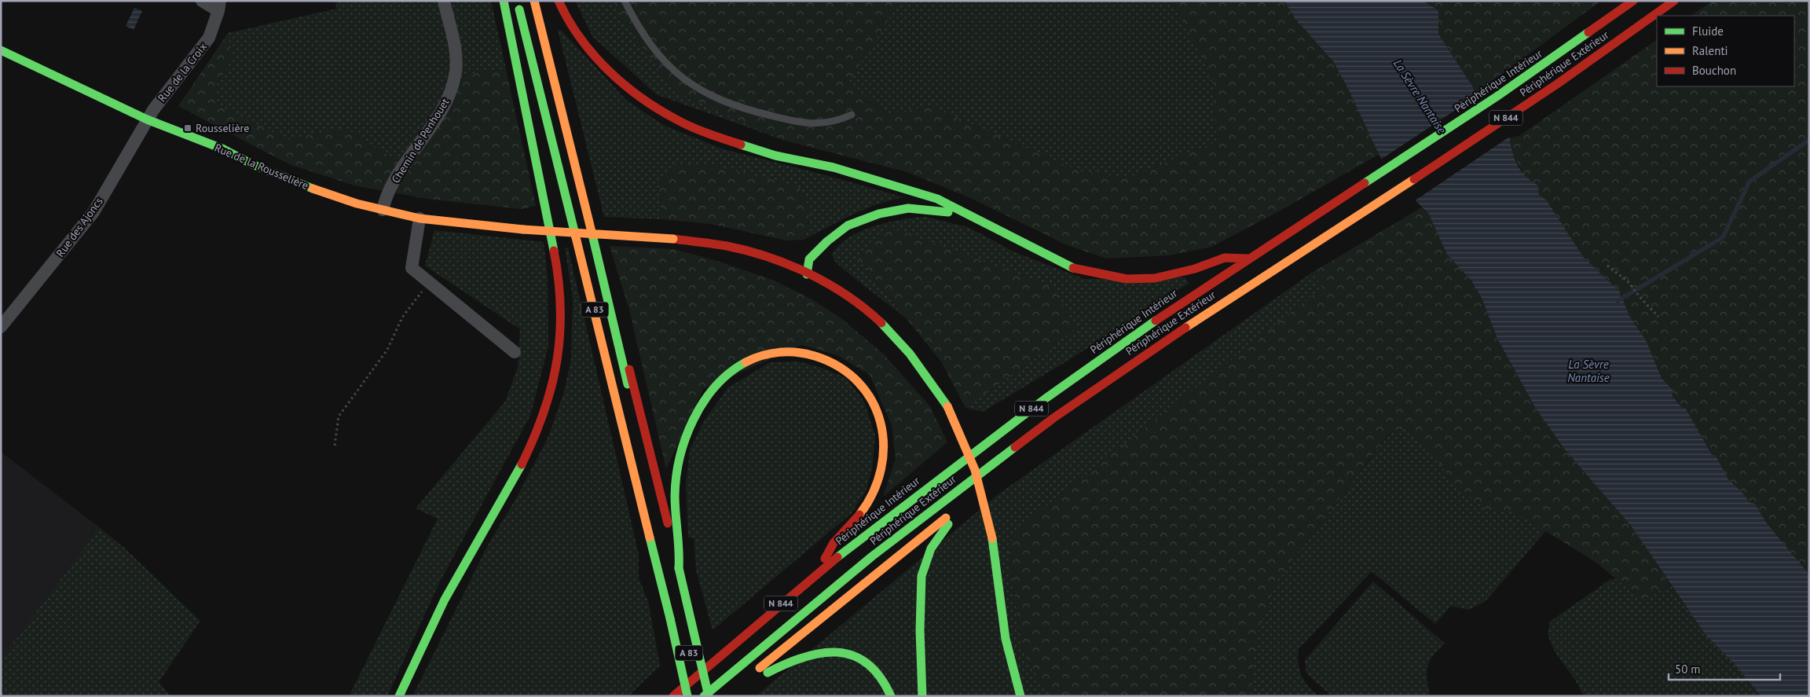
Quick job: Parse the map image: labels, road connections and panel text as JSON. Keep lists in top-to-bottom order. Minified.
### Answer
{"streets":{"main road":["Périphérique Extérieur","Périphérique Intérieur","N 844","Rue de la Rousselière","A 83"],"street":["Rue de la Croix","Chemin de Penhouet","Rue des Ajoncs"]},"crossings":[["Rue de la Croix","Rue de la Rousselière"],["Rue de la Croix","Rue des Ajoncs"],["Chemin de Penhouet","Rue de la Rousselière"],["Rue de la Rousselière","Rue des Ajoncs"]],"water":["La Sèvre Nantaise"],"places":{"transit":["Rousselière"]},"legend":["Fluide","Ralenti","Bouchon"],"scale_bar":"50 m"}
